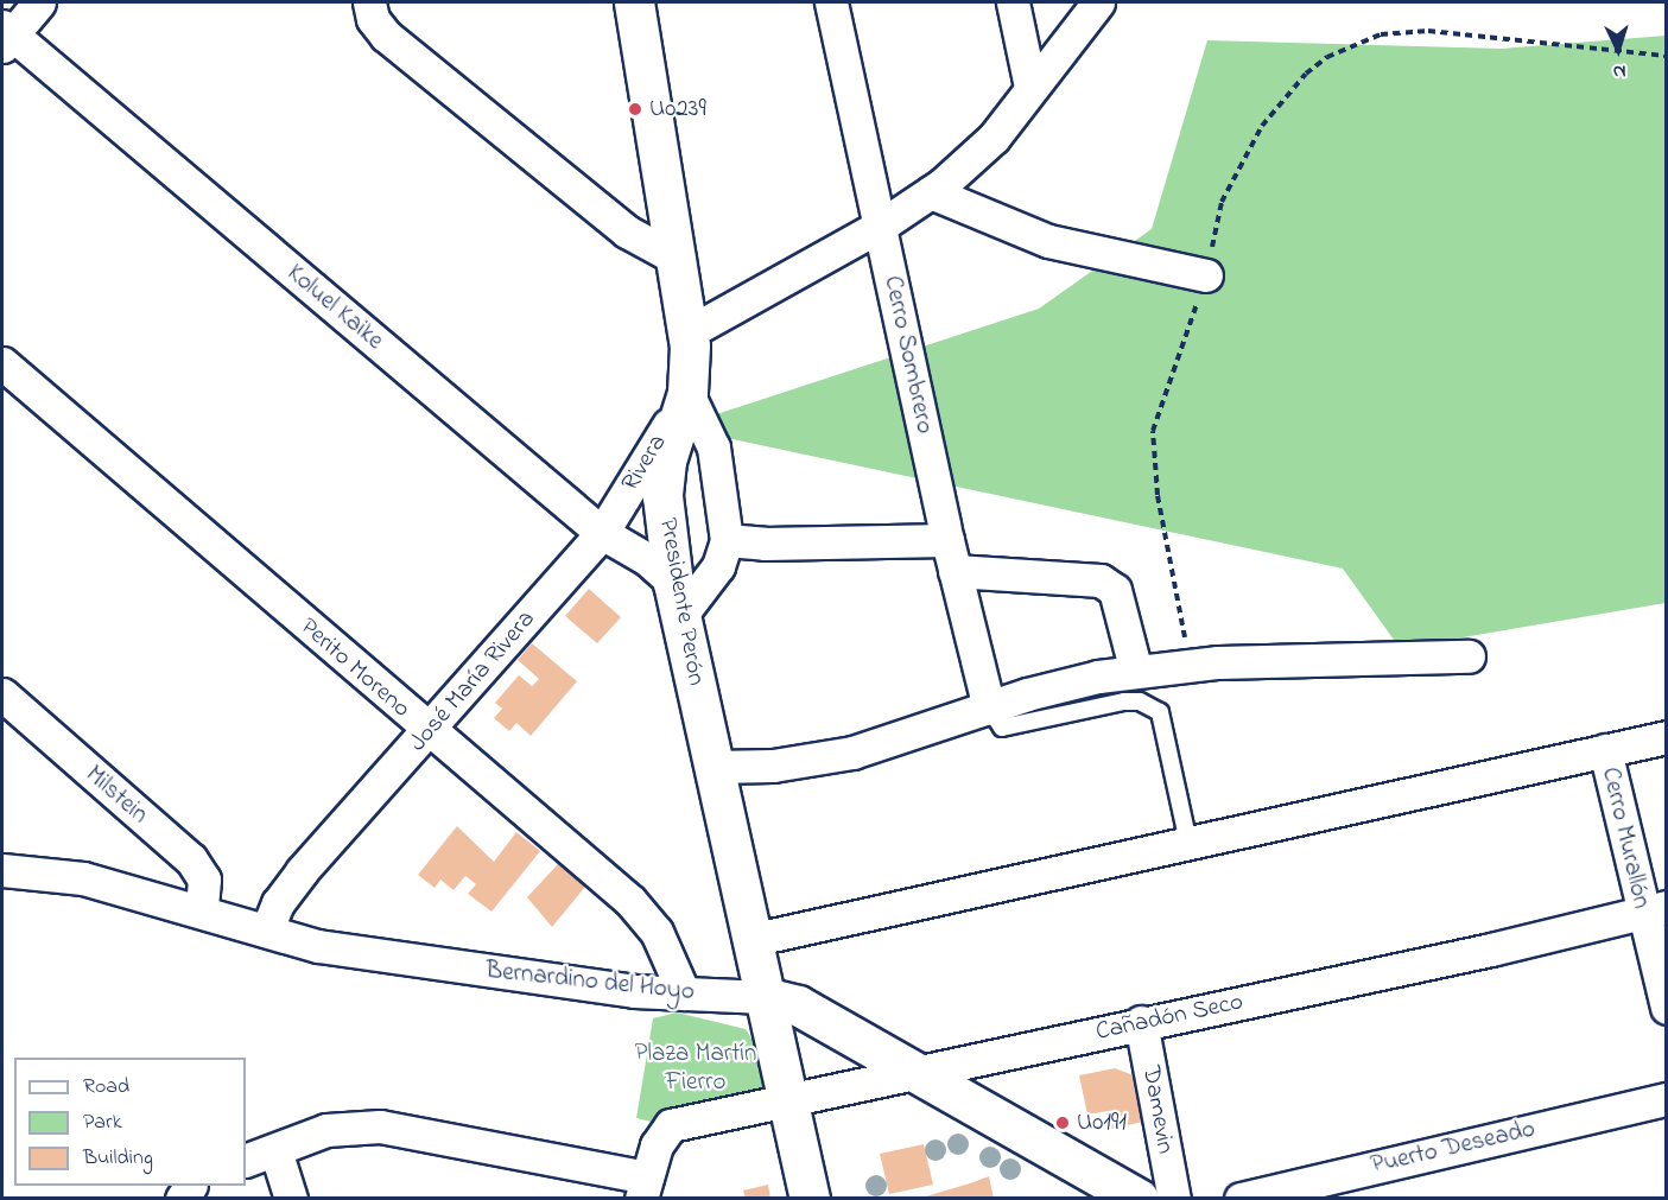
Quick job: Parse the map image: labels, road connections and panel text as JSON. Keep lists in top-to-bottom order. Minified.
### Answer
{"streets":{"street":["Koluel Kaike","Cerro Sombrero","Rivera","Presidente Perón","Perito Moreno","José María Rivera","Milstein","Cerro Murallón","Bernardino del Hoyo","Cañadón Seco","Damevin","Puerto Deseado"]},"crossings":[["Koluel Kaike","Rivera"],["Koluel Kaike","Presidente Perón"],["Koluel Kaike","José María Rivera"],["Rivera","Presidente Perón"],["Rivera","José María Rivera"],["Presidente Perón","Bernardino del Hoyo"],["Presidente Perón","Cañadón Seco"],["Perito Moreno","José María Rivera"],["Perito Moreno","Bernardino del Hoyo"],["José María Rivera","Bernardino del Hoyo"],["Milstein","Bernardino del Hoyo"],["Cerro Murallón","Cañadón Seco"],["Bernardino del Hoyo","Cañadón Seco"],["Cañadón Seco","Damevin"]],"parks":["Plaza Martín Fierro"],"places":["U0239","U0191"],"legend":["Road","Park","Building"],"north":"bottom"}
